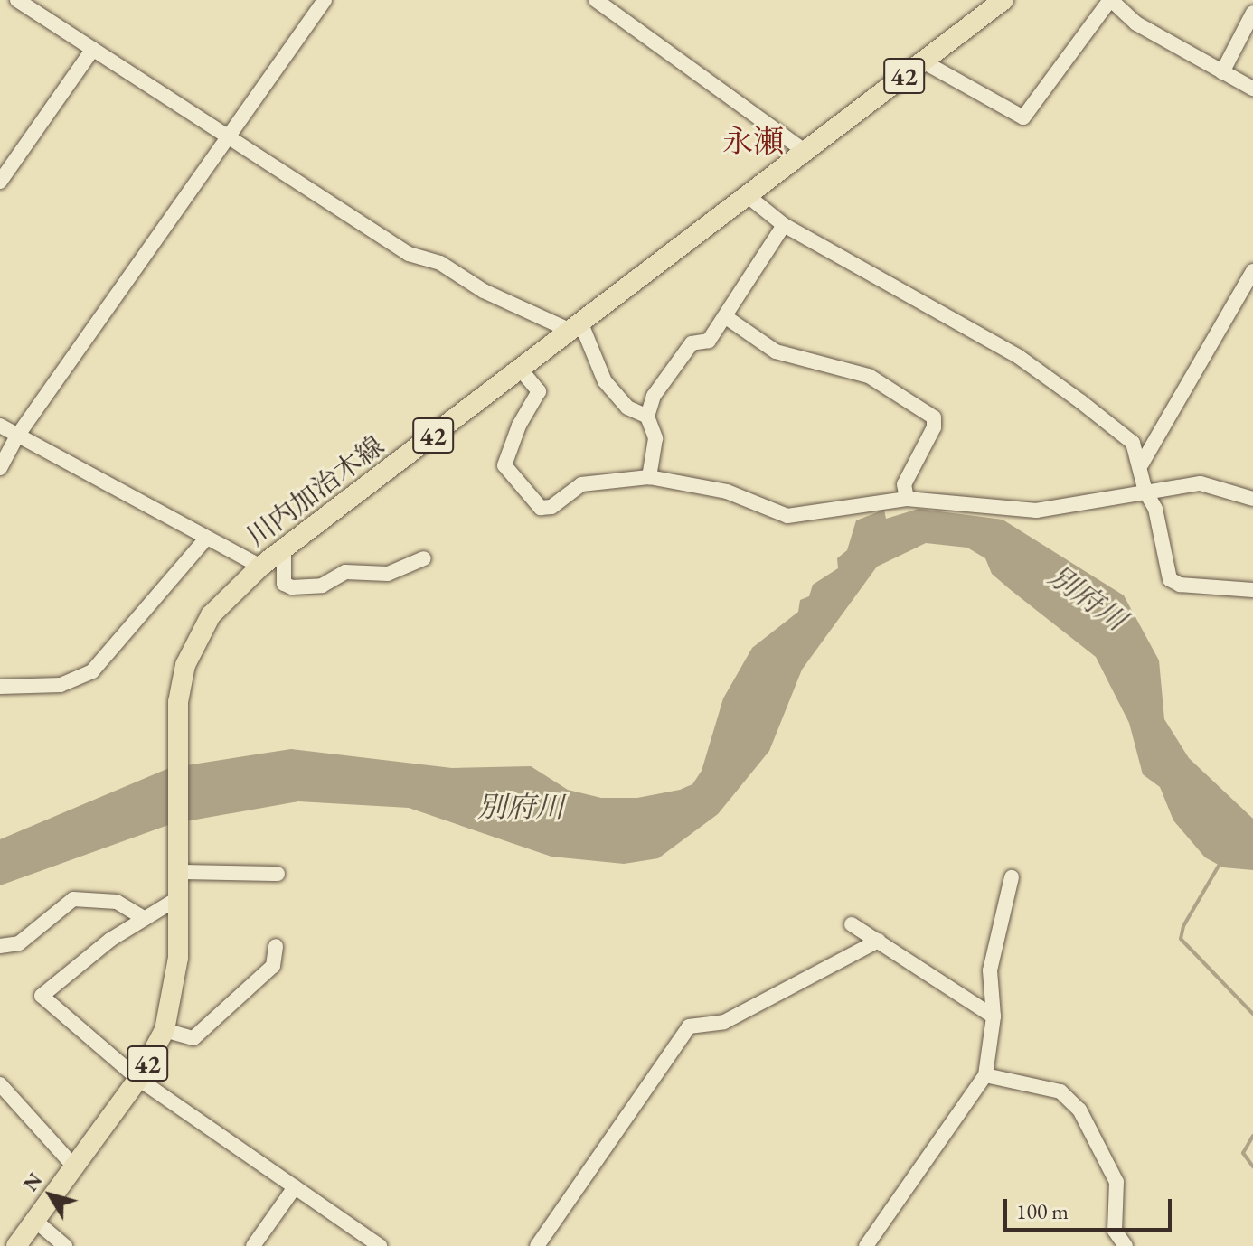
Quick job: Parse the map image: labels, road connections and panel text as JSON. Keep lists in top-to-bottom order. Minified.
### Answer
{"streets":{"main road":["42","川内加治木線"]},"districts":["永瀬"],"water":["別府川"],"scale_bar":"100 m","north":"top left"}
